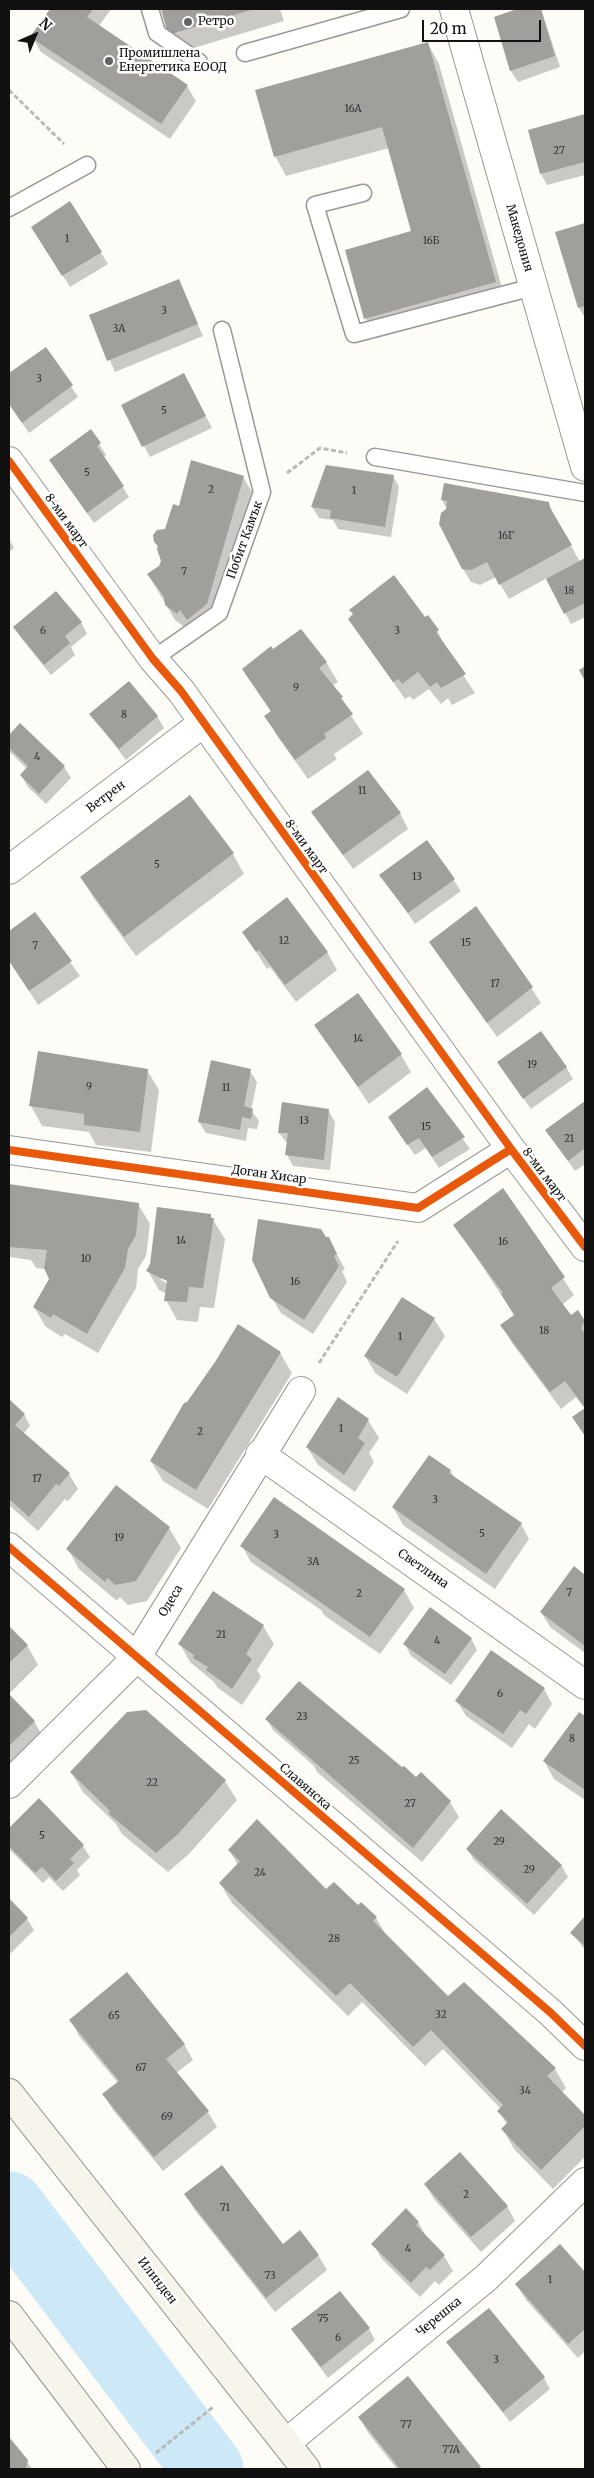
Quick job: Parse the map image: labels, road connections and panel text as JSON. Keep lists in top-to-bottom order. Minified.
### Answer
{"streets":{"main road":["Илинден"],"street":["Македония","8-ми март","Ветрен","Доган Хисар","Светлина","Одеса","Славянска","Черешка"],"lane":["Побит Камък"]},"crossings":[["8-ми март","Побит Камък"],["8-ми март","Ветрен"],["Светлина","Одеса"],["Одеса","Славянска"],["Илинден","Черешка"]],"places":["Ретро","Промишлена Енергетика ЕООД"],"house_numbers":["16А","27","1","16Б","3","3А","3","5","5","2","1","16Г","7","18","6","3","9","8","4","11","5","13","12","15","7","17","14","19","9","11","13","15","21","14","16","10","16","18","1","1","2","17","3","5","3","19","3А","7","2","21","4","6","23","8","25","22","27","5","29","29","24","28","32","65","67","34","69","2","71","4","73","1","75","6","3","77","77А"],"scale_bar":"20 m","north":"top right"}
